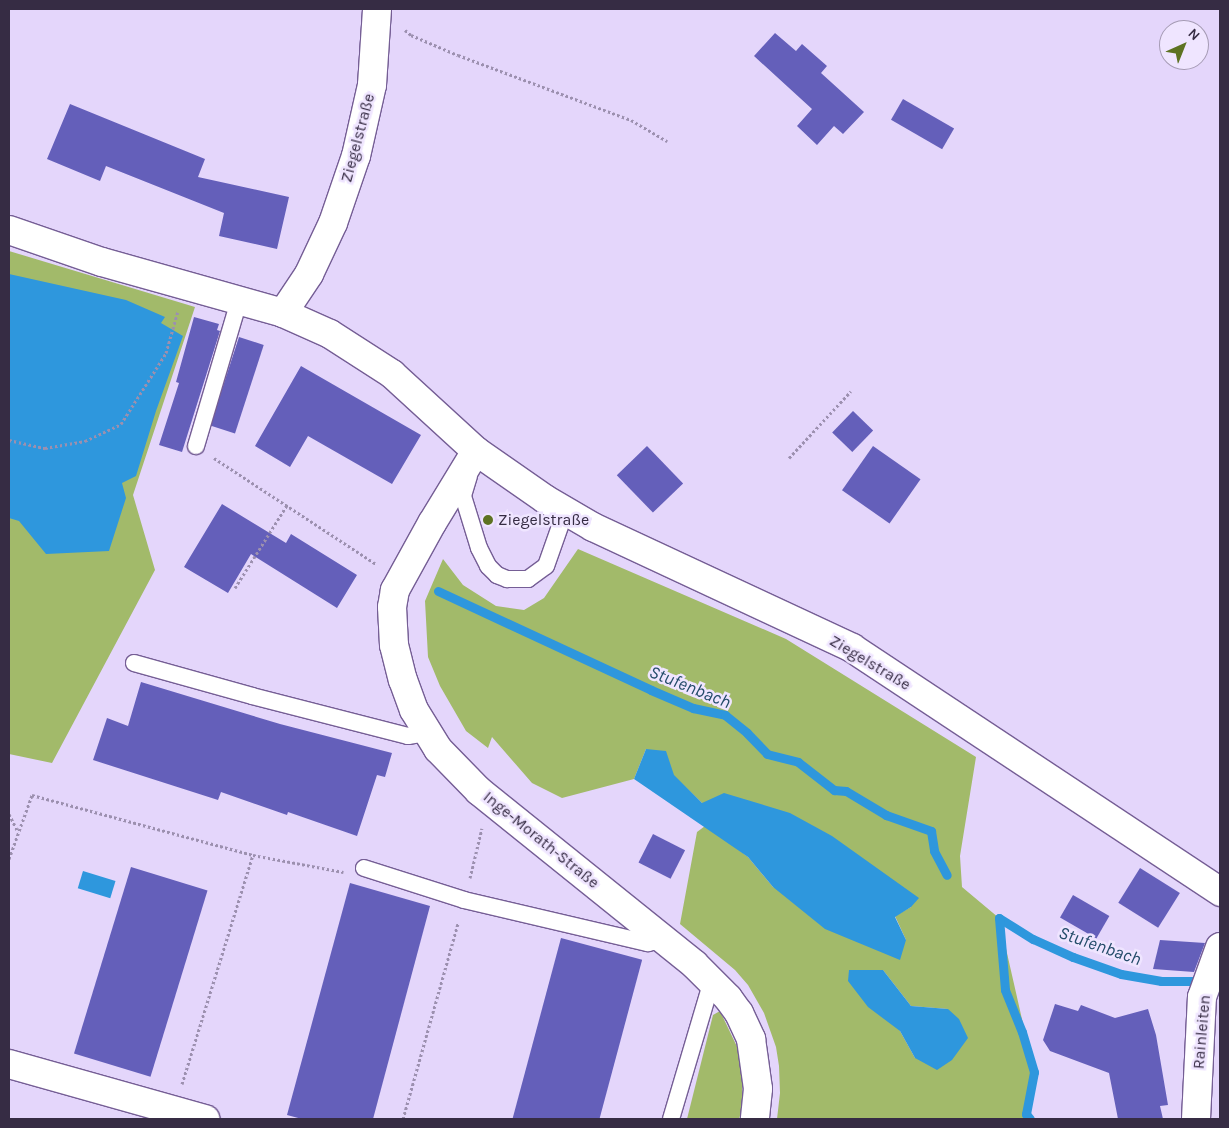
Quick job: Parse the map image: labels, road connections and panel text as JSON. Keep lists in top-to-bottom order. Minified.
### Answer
{"streets":{"street":["Ziegelstraße","Inge-Morath-Straße","Rainleiten"]},"crossings":[["Ziegelstraße","Inge-Morath-Straße"]],"water":["Stufenbach"],"places":["Ziegelstraße"],"north":"top right"}
